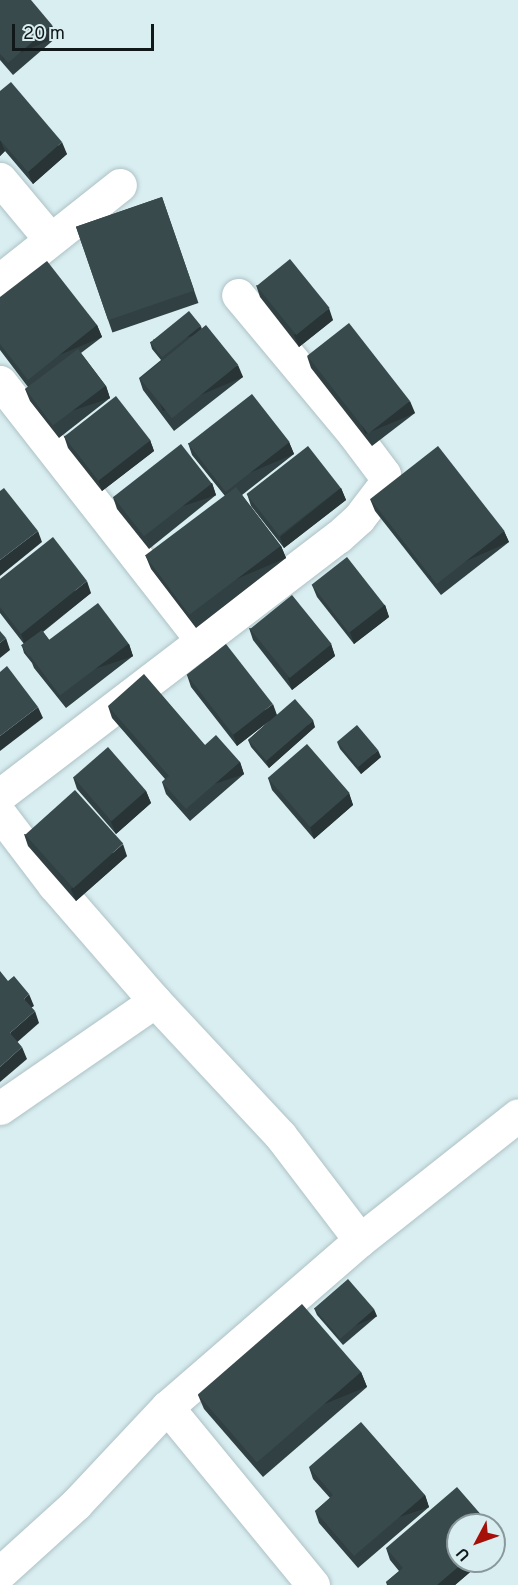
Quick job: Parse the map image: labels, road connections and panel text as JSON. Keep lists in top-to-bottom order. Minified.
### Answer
{"scale_bar":"20 m","north":"bottom left"}
